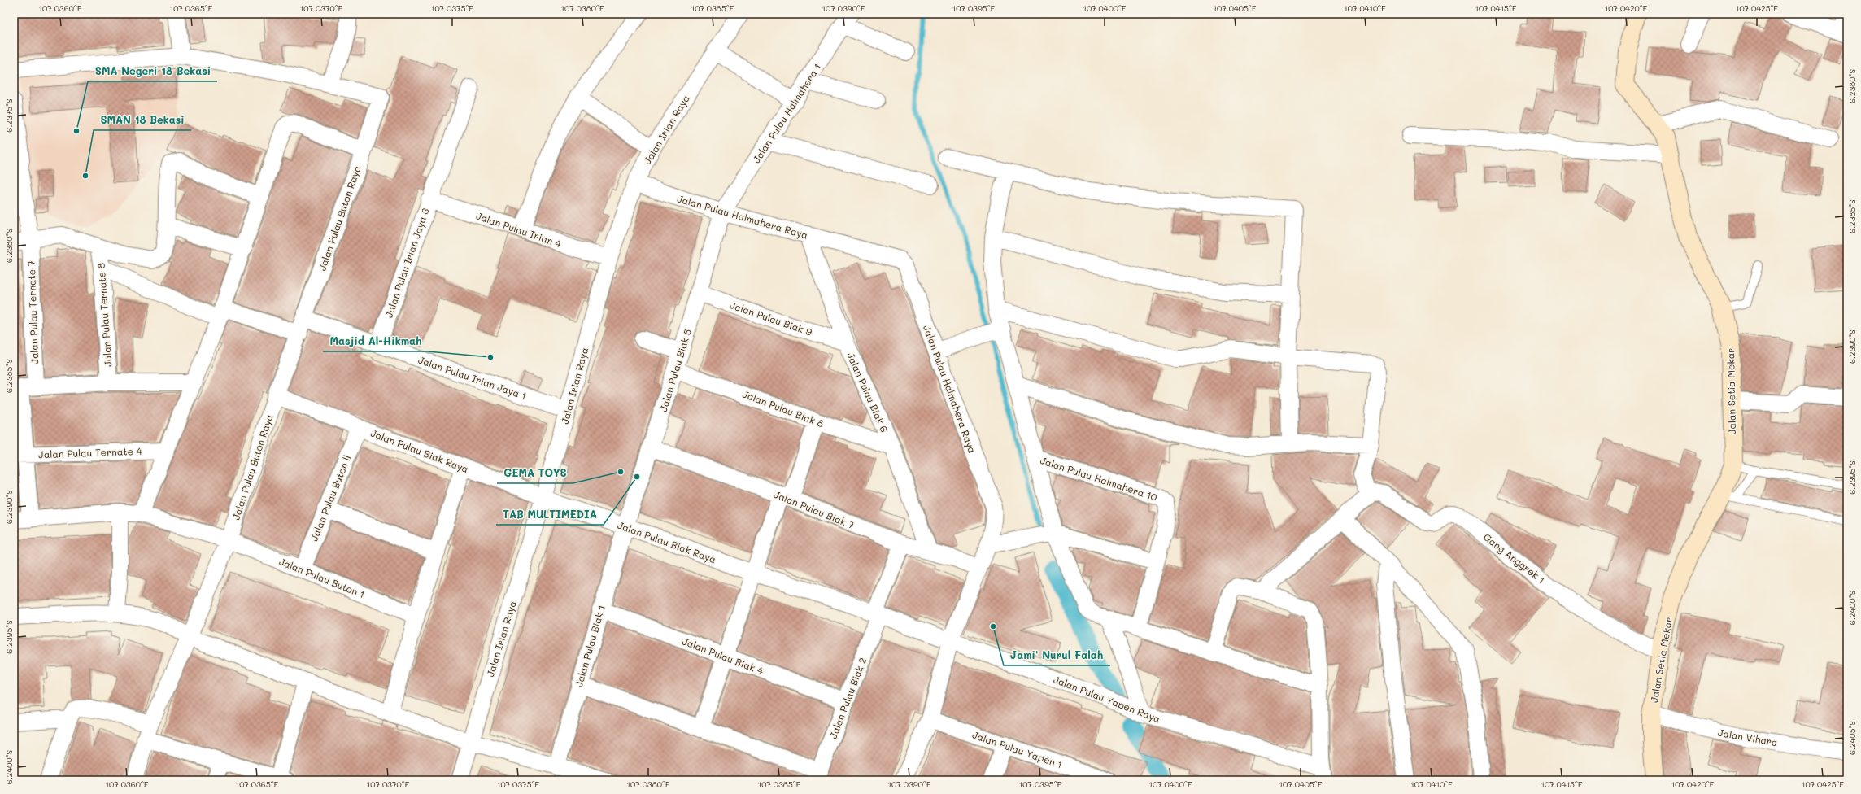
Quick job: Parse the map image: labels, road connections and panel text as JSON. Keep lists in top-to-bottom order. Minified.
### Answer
{"streets":{"street":["Jalan Pulau Halmahera 1","Jalan Irian Raya","Jalan Pulau Halmahera Raya","Jalan Pulau Buton Raya","Jalan Pulau Irian 4","Jalan Pulau Irian Jaya 3","Jalan Pulau Ternate 7","Jalan Pulau Ternate 8","Jalan Pulau Biak 9","Jalan Pulau Biak 5","Jalan Pulau Irian Jaya 1","Jalan Setia Mekar","Jalan Pulau Biak 6","Jalan Pulau Biak 8","Jalan Pulau Biak Raya","Jalan Pulau Ternate 4","Jalan Pulau Halmahera 10","Jalan Pulau Buton ll","Jalan Pulau Biak 7","Gang Anggrek 1","Jalan Pulau Buton 1","Jalan Pulau Biak 1","Jalan Pulau Biak 4","Jalan Pulau Biak 2","Jalan Pulau Yapen Raya","Jalan Vihara","Jalan Pulau Yapen 1"]},"crossings":[["Jalan Pulau Halmahera 1","Jalan Pulau Halmahera Raya"],["Jalan Pulau Halmahera 1","Jalan Pulau Biak 5"],["Jalan Irian Raya","Jalan Pulau Halmahera Raya"],["Jalan Irian Raya","Jalan Pulau Irian 4"],["Jalan Irian Raya","Jalan Pulau Irian Jaya 1"],["Jalan Irian Raya","Jalan Pulau Biak Raya"],["Jalan Pulau Halmahera Raya","Jalan Pulau Biak 5"],["Jalan Pulau Halmahera Raya","Jalan Pulau Biak 6"],["Jalan Pulau Halmahera Raya","Jalan Pulau Biak Raya"],["Jalan Pulau Halmahera Raya","Jalan Pulau Biak 7"],["Jalan Pulau Halmahera Raya","Jalan Pulau Yapen Raya"],["Jalan Pulau Halmahera Raya","Jalan Pulau Yapen 1"],["Jalan Pulau Buton Raya","Jalan Pulau Irian Jaya 1"],["Jalan Pulau Buton Raya","Jalan Pulau Biak Raya"],["Jalan Pulau Buton Raya","Jalan Pulau Buton 1"],["Jalan Pulau Irian 4","Jalan Pulau Irian Jaya 3"],["Jalan Pulau Irian Jaya 3","Jalan Pulau Irian Jaya 1"],["Jalan Pulau Ternate 7","Jalan Pulau Ternate 4"],["Jalan Pulau Ternate 7","Jalan Pulau Buton 1"],["Jalan Pulau Biak 9","Jalan Pulau Biak 5"],["Jalan Pulau Biak 9","Jalan Pulau Biak 6"],["Jalan Pulau Biak 5","Jalan Pulau Biak 8"],["Jalan Pulau Biak 5","Jalan Pulau Biak Raya"],["Jalan Pulau Biak 5","Jalan Pulau Biak 7"],["Jalan Pulau Biak 5","Jalan Pulau Biak 1"],["Jalan Setia Mekar","Gang Anggrek 1"],["Jalan Setia Mekar","Jalan Vihara"],["Jalan Pulau Biak 6","Jalan Pulau Biak 8"],["Jalan Pulau Biak 6","Jalan Pulau Biak 7"],["Jalan Pulau Biak Raya","Jalan Pulau Buton ll"],["Jalan Pulau Biak Raya","Jalan Pulau Biak 1"],["Jalan Pulau Biak Raya","Jalan Pulau Biak 2"],["Jalan Pulau Biak Raya","Jalan Pulau Yapen Raya"],["Jalan Pulau Buton ll","Jalan Pulau Buton 1"],["Jalan Pulau Biak 1","Jalan Pulau Biak 4"],["Jalan Pulau Biak 4","Jalan Pulau Biak 2"]],"places":["SMA Negeri 18 Bekasi","SMAN 18 Bekasi","Masjid Al-Hikmah","GEMA TOYS","TAB MULTIMEDIA","Jami' Nurul Falah"],"coordinates":["107.0360°E","107.0365°E","107.0370°E","107.0375°E","107.0380°E","107.0385°E","107.0390°E","107.0395°E","107.0400°E","107.0405°E","107.0410°E","107.0415°E","107.0420°E","107.0425°E","6.2380°S","6.2375°S","6.2385°S","6.2390°S","6.2395°S","6.2400°S","6.2405°S"]}
